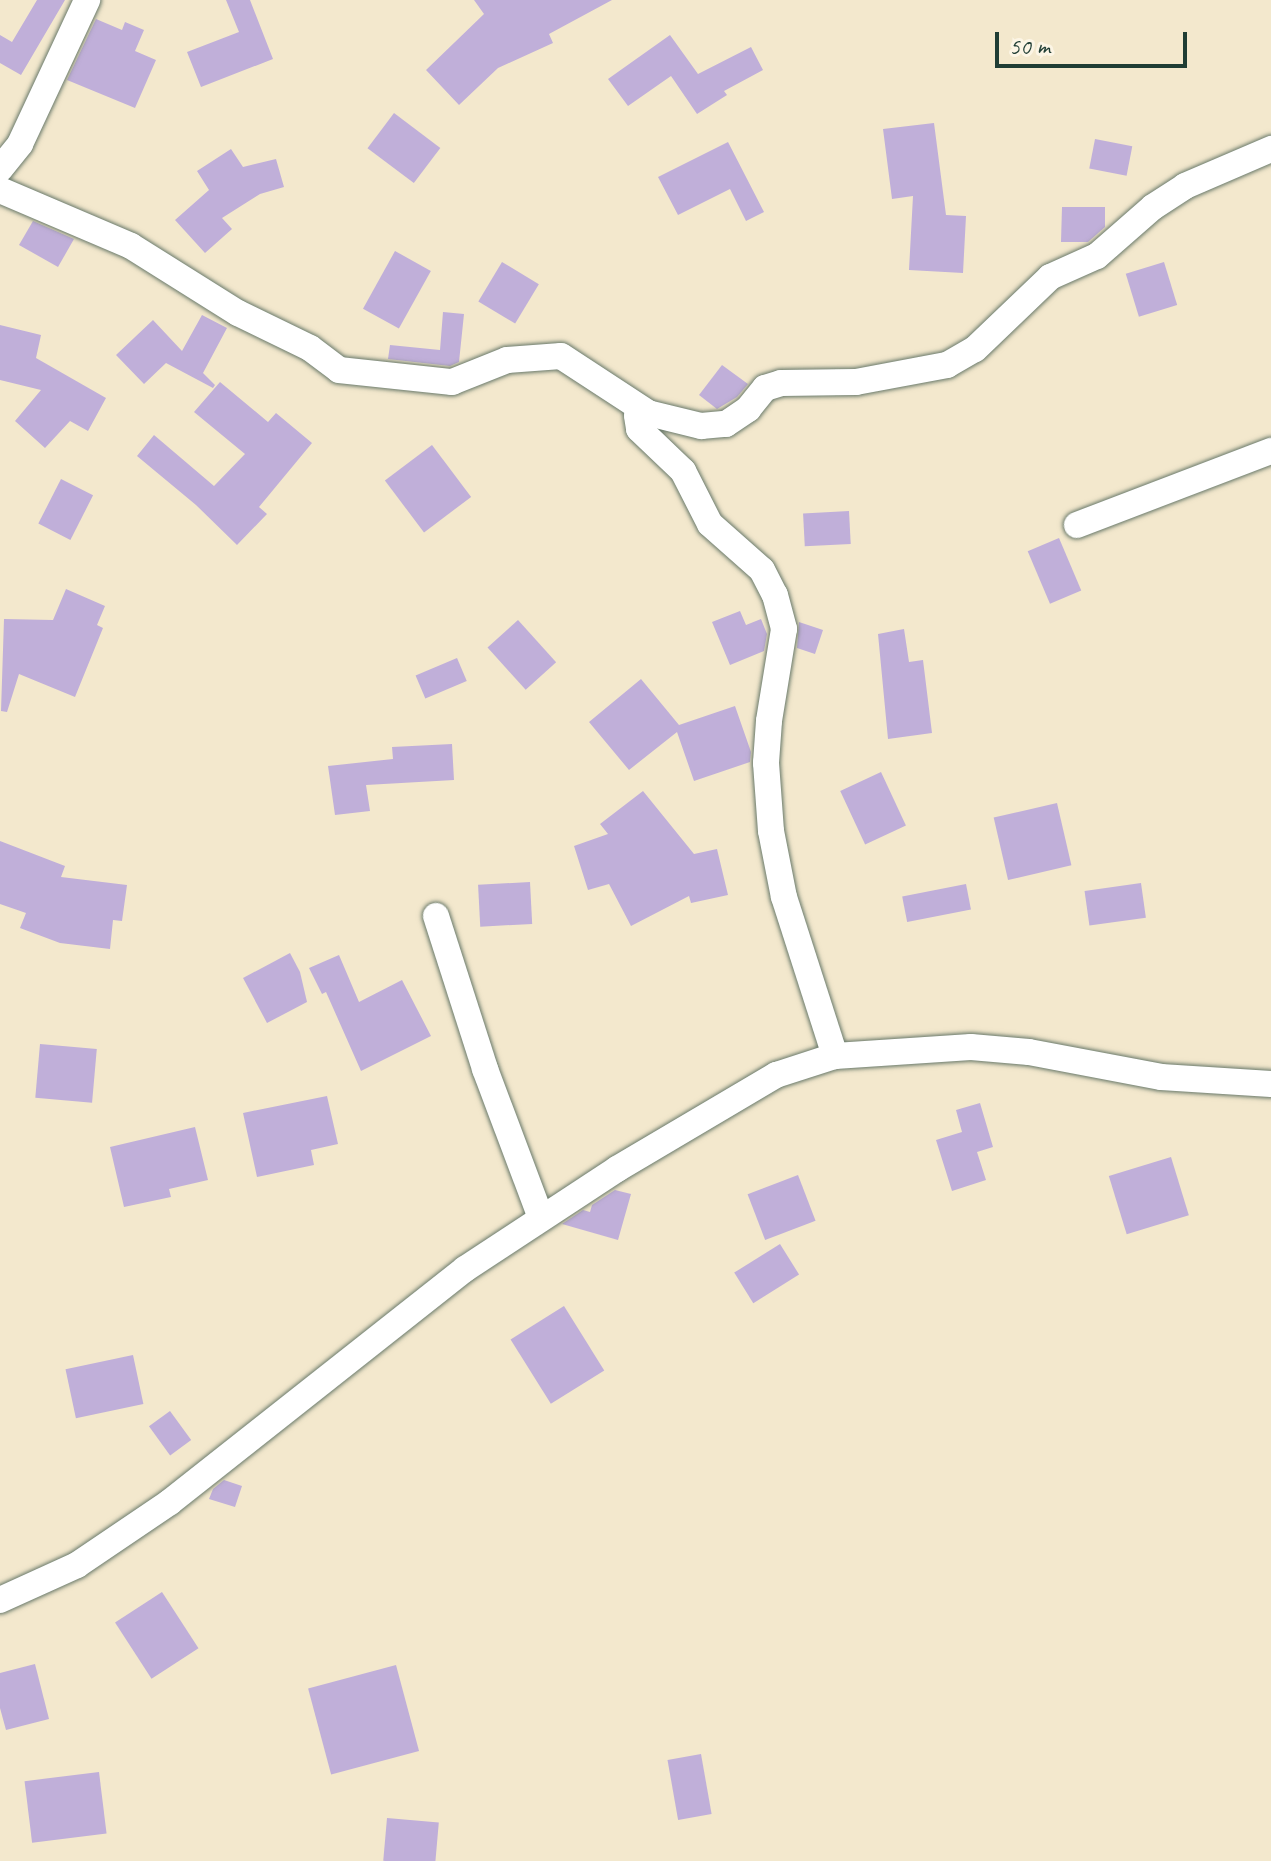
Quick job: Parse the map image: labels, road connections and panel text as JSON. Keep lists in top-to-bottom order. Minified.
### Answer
{"scale_bar":"50 m"}
